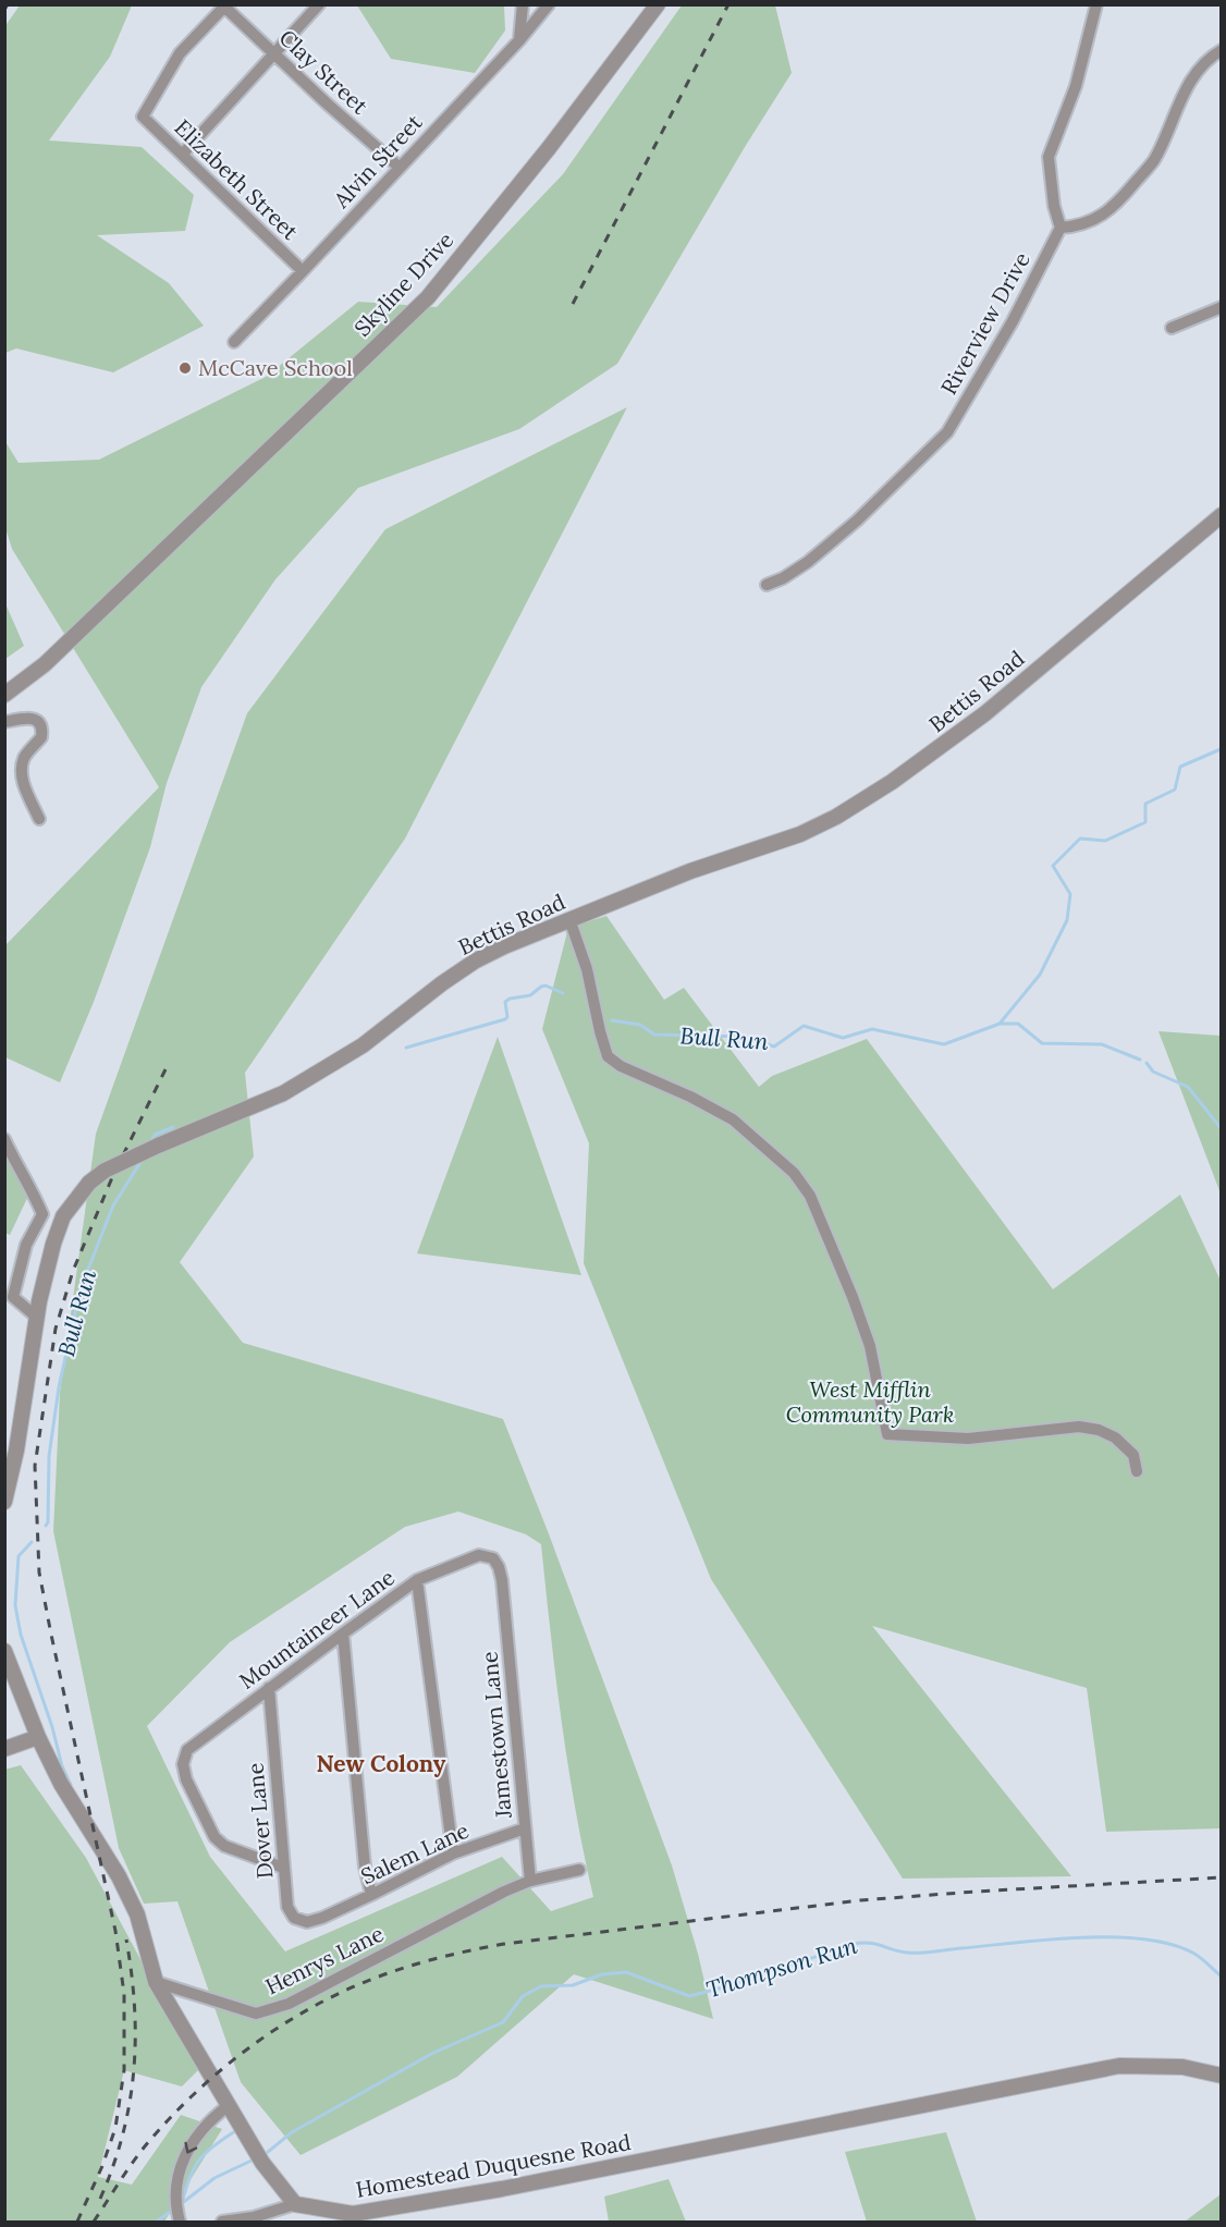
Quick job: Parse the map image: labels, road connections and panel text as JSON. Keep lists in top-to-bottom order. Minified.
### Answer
{"streets":{"street":["Clay Street","Alvin Street","Elizabeth Street","Skyline Drive","Riverview Drive","Bettis Road","Mountaineer Lane","Jamestown Lane","Dover Lane","Salem Lane","Henrys Lane","Homestead Duquesne Road"]},"crossings":[["Clay Street","Alvin Street"],["Clay Street","Elizabeth Street"],["Alvin Street","Elizabeth Street"],["Mountaineer Lane","Jamestown Lane"],["Mountaineer Lane","Dover Lane"],["Jamestown Lane","Salem Lane"],["Jamestown Lane","Henrys Lane"],["Dover Lane","Salem Lane"]],"districts":["New Colony"],"water":["Bull Run","Thompson Run"],"parks":["West Mifflin Community Park"],"places":["McCave School"]}
